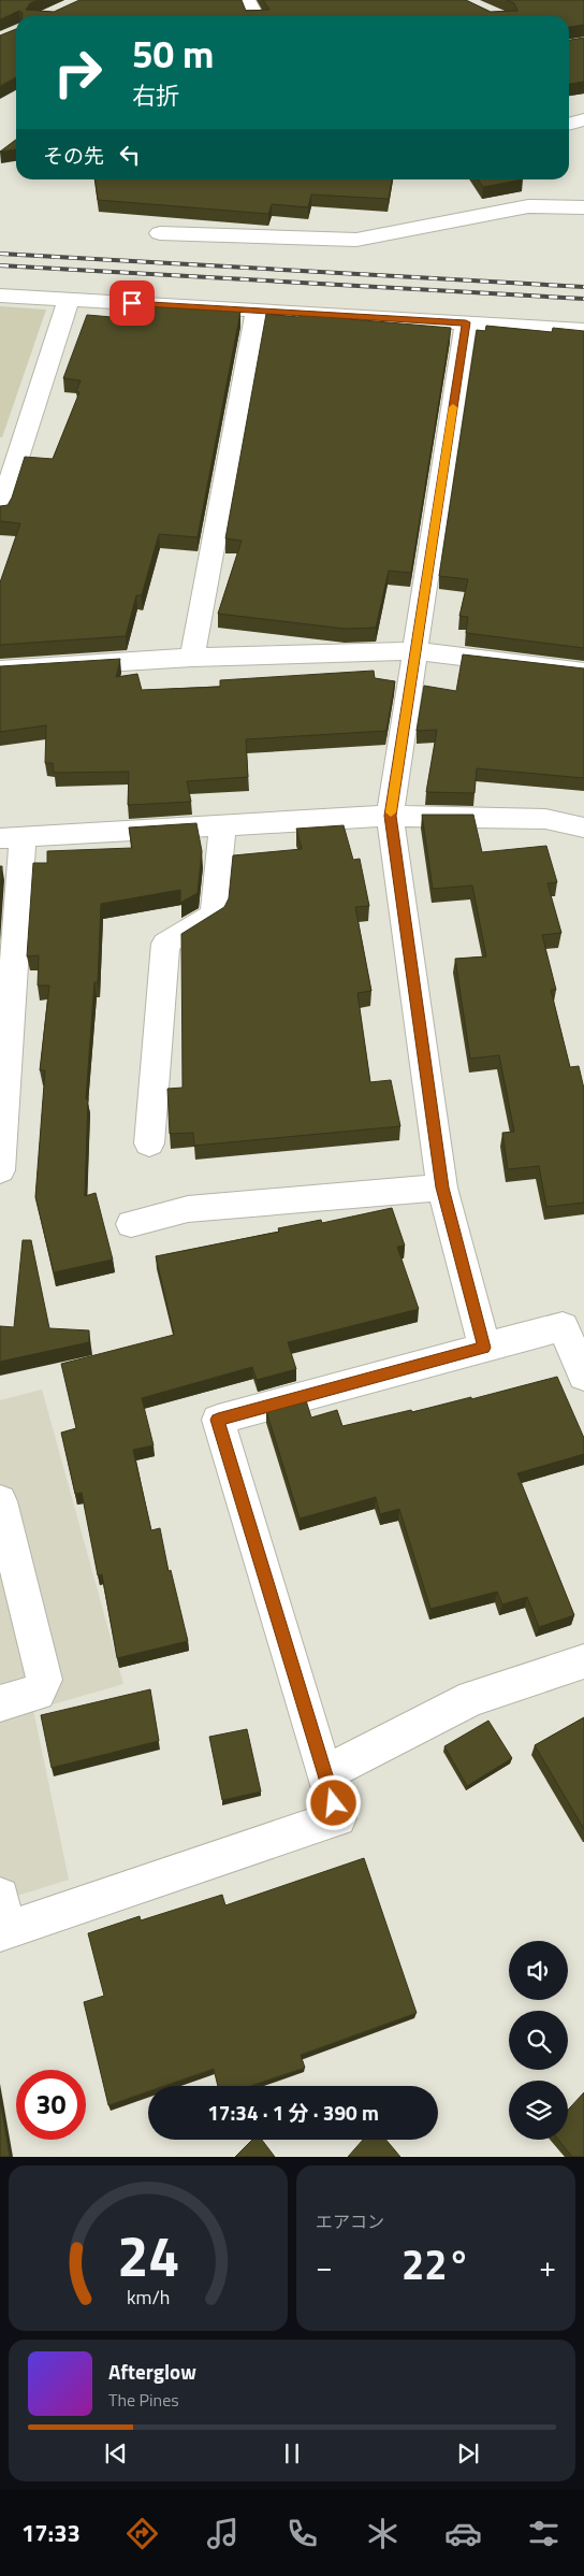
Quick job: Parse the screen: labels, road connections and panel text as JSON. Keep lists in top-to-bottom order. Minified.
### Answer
{"page":{"turn":["50 m","右折"],"then":"その先","limit":"30","trip":"17:34 · 1 分 · 390 m","tile":"エアコン","heat":["−","22°","+"],"song":["Afterglow","The Pines"],"tabs":"17:33","gauge":["24","km/h"]}}
